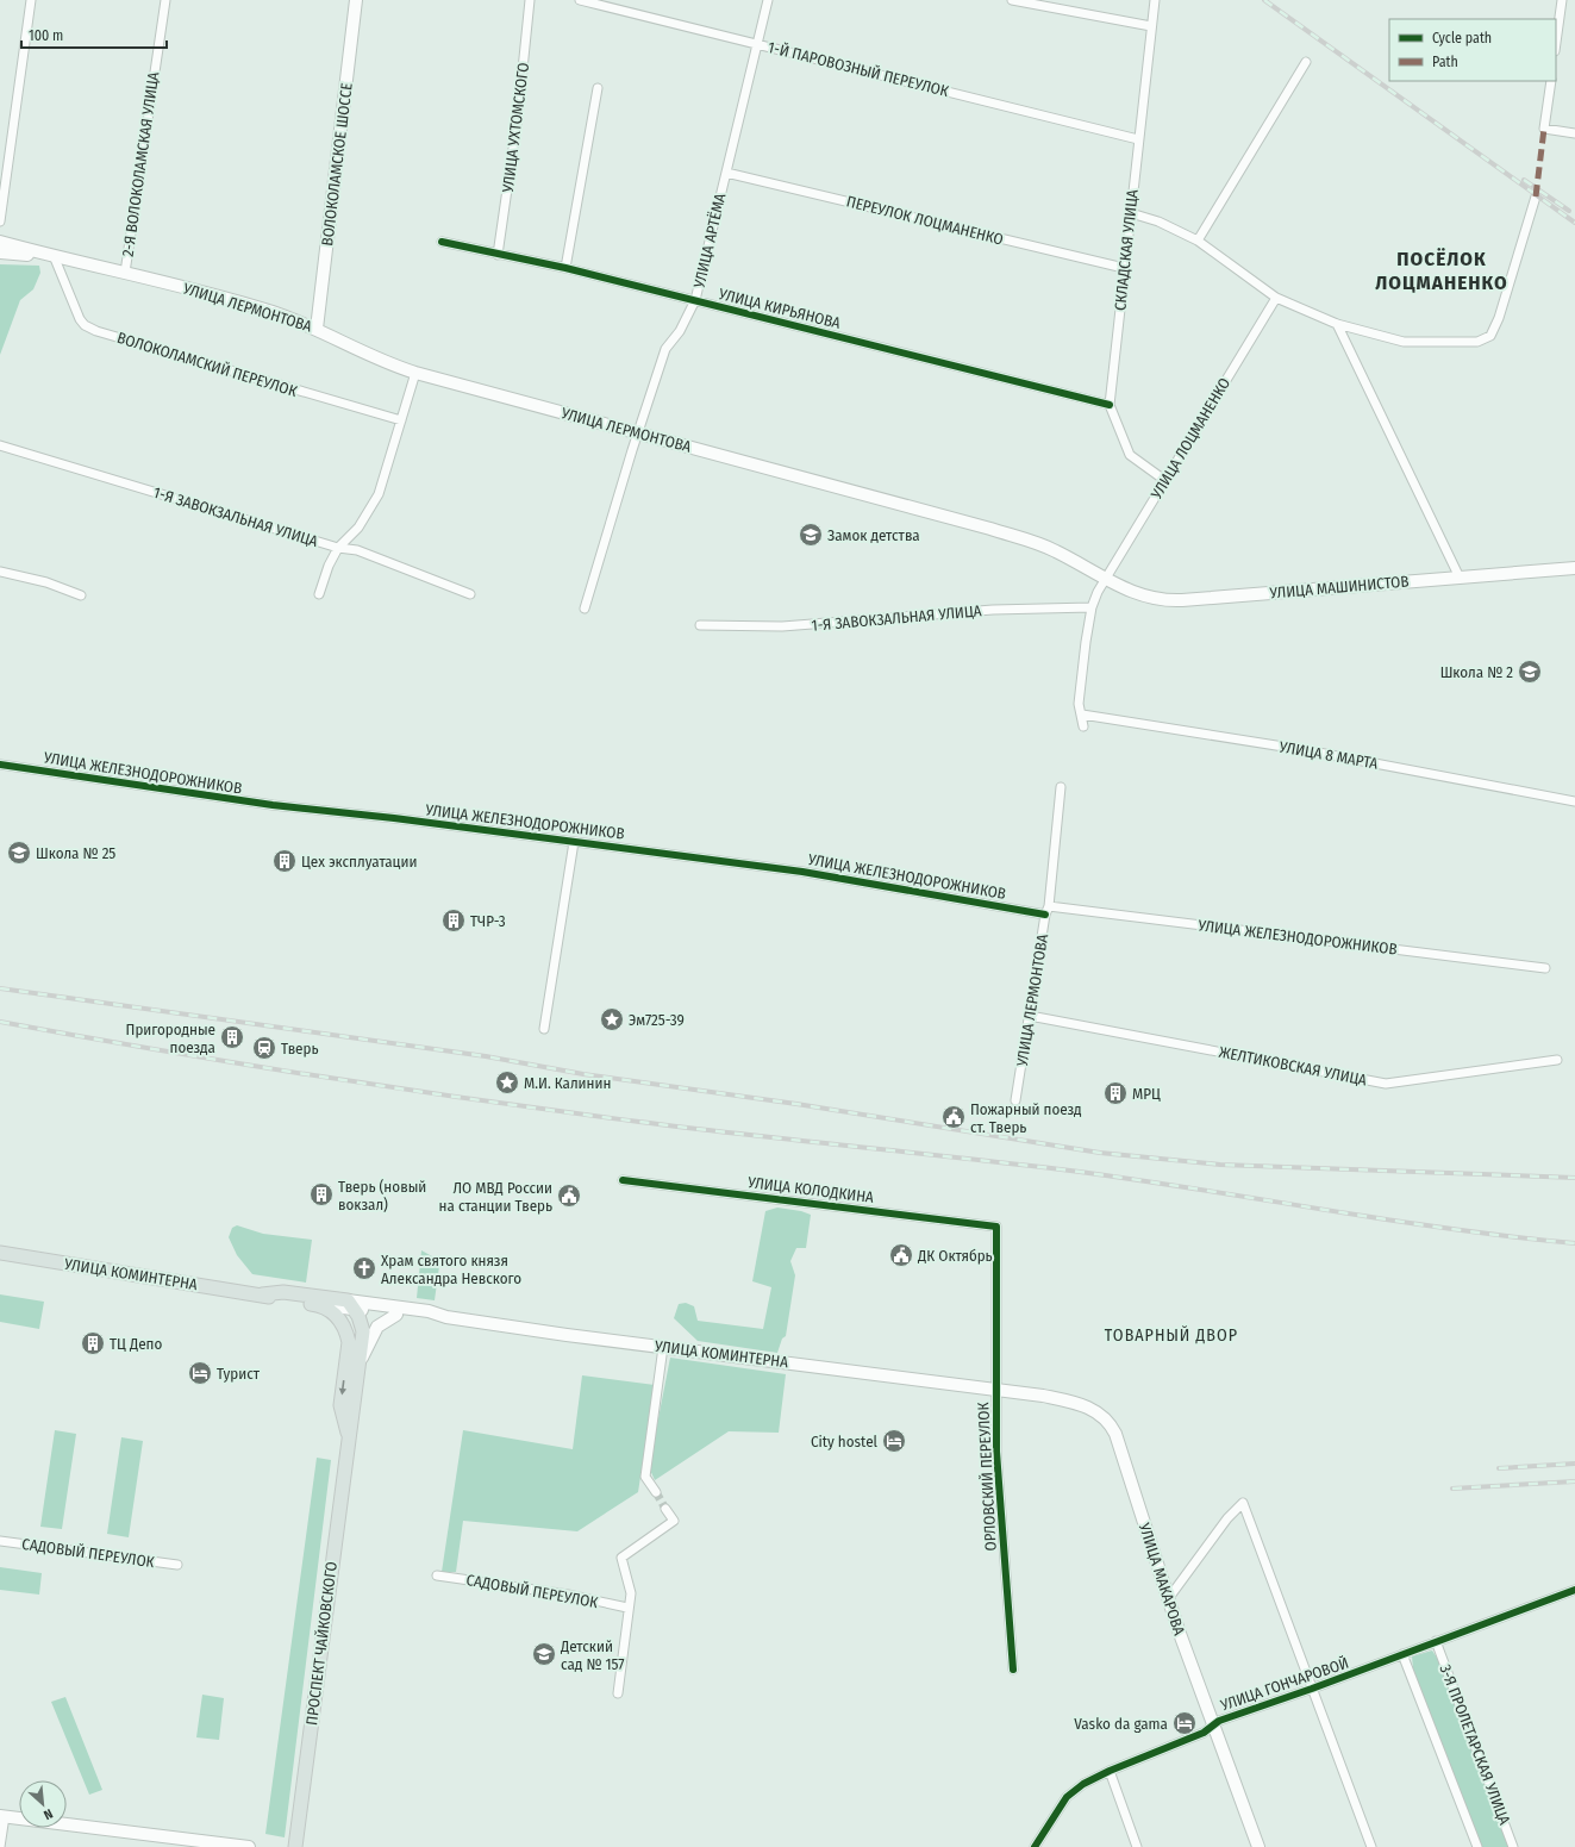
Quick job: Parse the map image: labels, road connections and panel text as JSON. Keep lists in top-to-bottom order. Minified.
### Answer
{"streets":{"main road":["ВОЛОКОЛАМСКОЕ ШОССЕ","УЛИЦА ЛЕРМОНТОВА","УЛИЦА МАШИНИСТОВ","УЛИЦА КОМИНТЕРНА","УЛИЦА МАКАРОВА","ПРОСПЕКТ ЧАЙКОВСКОГО"],"street":["1-Й ПАРОВОЗНЫЙ ПЕРЕУЛОК","УЛИЦА УХТОМСКОГО","2-Я ВОЛОКОЛАМСКАЯ УЛИЦА","ПЕРЕУЛОК ЛОЦМАНЕНКО","УЛИЦА АРТЁМА","СКЛАДСКАЯ УЛИЦА","УЛИЦА КИРЬЯНОВА","ВОЛОКОЛАМСКИЙ ПЕРЕУЛОК","УЛИЦА ЛОЦМАНЕНКО","1-Я ЗАВОКЗАЛЬНАЯ УЛИЦА","УЛИЦА 8 МАРТА","УЛИЦА ЖЕЛЕЗНОДОРОЖНИКОВ","ЖЕЛТИКОВСКАЯ УЛИЦА","УЛИЦА КОЛОДКИНА","ОРЛОВСКИЙ ПЕРЕУЛОК","САДОВЫЙ ПЕРЕУЛОК","УЛИЦА ГОНЧАРОВОЙ","3-Я ПРОЛЕТАРСКАЯ УЛИЦА"]},"crossings":[["1-Й ПАРОВОЗНЫЙ ПЕРЕУЛОК","УЛИЦА АРТЁМА"],["1-Й ПАРОВОЗНЫЙ ПЕРЕУЛОК","СКЛАДСКАЯ УЛИЦА"],["УЛИЦА УХТОМСКОГО","УЛИЦА КИРЬЯНОВА"],["2-Я ВОЛОКОЛАМСКАЯ УЛИЦА","УЛИЦА ЛЕРМОНТОВА"],["ВОЛОКОЛАМСКОЕ ШОССЕ","УЛИЦА ЛЕРМОНТОВА"],["ПЕРЕУЛОК ЛОЦМАНЕНКО","УЛИЦА АРТЁМА"],["ПЕРЕУЛОК ЛОЦМАНЕНКО","СКЛАДСКАЯ УЛИЦА"],["УЛИЦА АРТЁМА","УЛИЦА ЛЕРМОНТОВА"],["УЛИЦА АРТЁМА","УЛИЦА КИРЬЯНОВА"],["СКЛАДСКАЯ УЛИЦА","УЛИЦА КИРЬЯНОВА"],["СКЛАДСКАЯ УЛИЦА","УЛИЦА ЛОЦМАНЕНКО"],["УЛИЦА ЛЕРМОНТОВА","УЛИЦА ЛОЦМАНЕНКО"],["УЛИЦА ЛЕРМОНТОВА","УЛИЦА МАШИНИСТОВ"],["УЛИЦА ЛЕРМОНТОВА","УЛИЦА ЖЕЛЕЗНОДОРОЖНИКОВ"],["УЛИЦА ЛЕРМОНТОВА","ЖЕЛТИКОВСКАЯ УЛИЦА"],["УЛИЦА ЛОЦМАНЕНКО","УЛИЦА МАШИНИСТОВ"],["УЛИЦА КОЛОДКИНА","ОРЛОВСКИЙ ПЕРЕУЛОК"],["УЛИЦА КОМИНТЕРНА","ОРЛОВСКИЙ ПЕРЕУЛОК"],["УЛИЦА КОМИНТЕРНА","УЛИЦА МАКАРОВА"],["УЛИЦА КОМИНТЕРНА","ПРОСПЕКТ ЧАЙКОВСКОГО"],["ОРЛОВСКИЙ ПЕРЕУЛОК","УЛИЦА МАКАРОВА"],["УЛИЦА МАКАРОВА","УЛИЦА ГОНЧАРОВОЙ"],["УЛИЦА ГОНЧАРОВОЙ","3-Я ПРОЛЕТАРСКАЯ УЛИЦА"]],"districts":["ПОСЁЛОК ЛОЦМАНЕНКО","ТОВАРНЫЙ ДВОР"],"places":{"school or university":["Замок детства","Школа № 2","Школа № 25","Детский сад № 157"],"building":["Цех эксплуатации","ТЧР-3","Пригородные поезда","МРЦ","Тверь (новый вокзал)","ТЦ Депо"],"place":["Эм725-39","М.И. Калинин"],"station":["Тверь"],"public building":["Пожарный поезд ст. Тверь","ЛО МВД России на станции Тверь","ДК Октябрь"],"church":["Храм святого князя Александра Невского"],"hotel":["Турист","City hostel","Vasko da gama"]},"legend":["Cycle path","Path"],"scale_bar":"100 m","north":"bottom right"}
